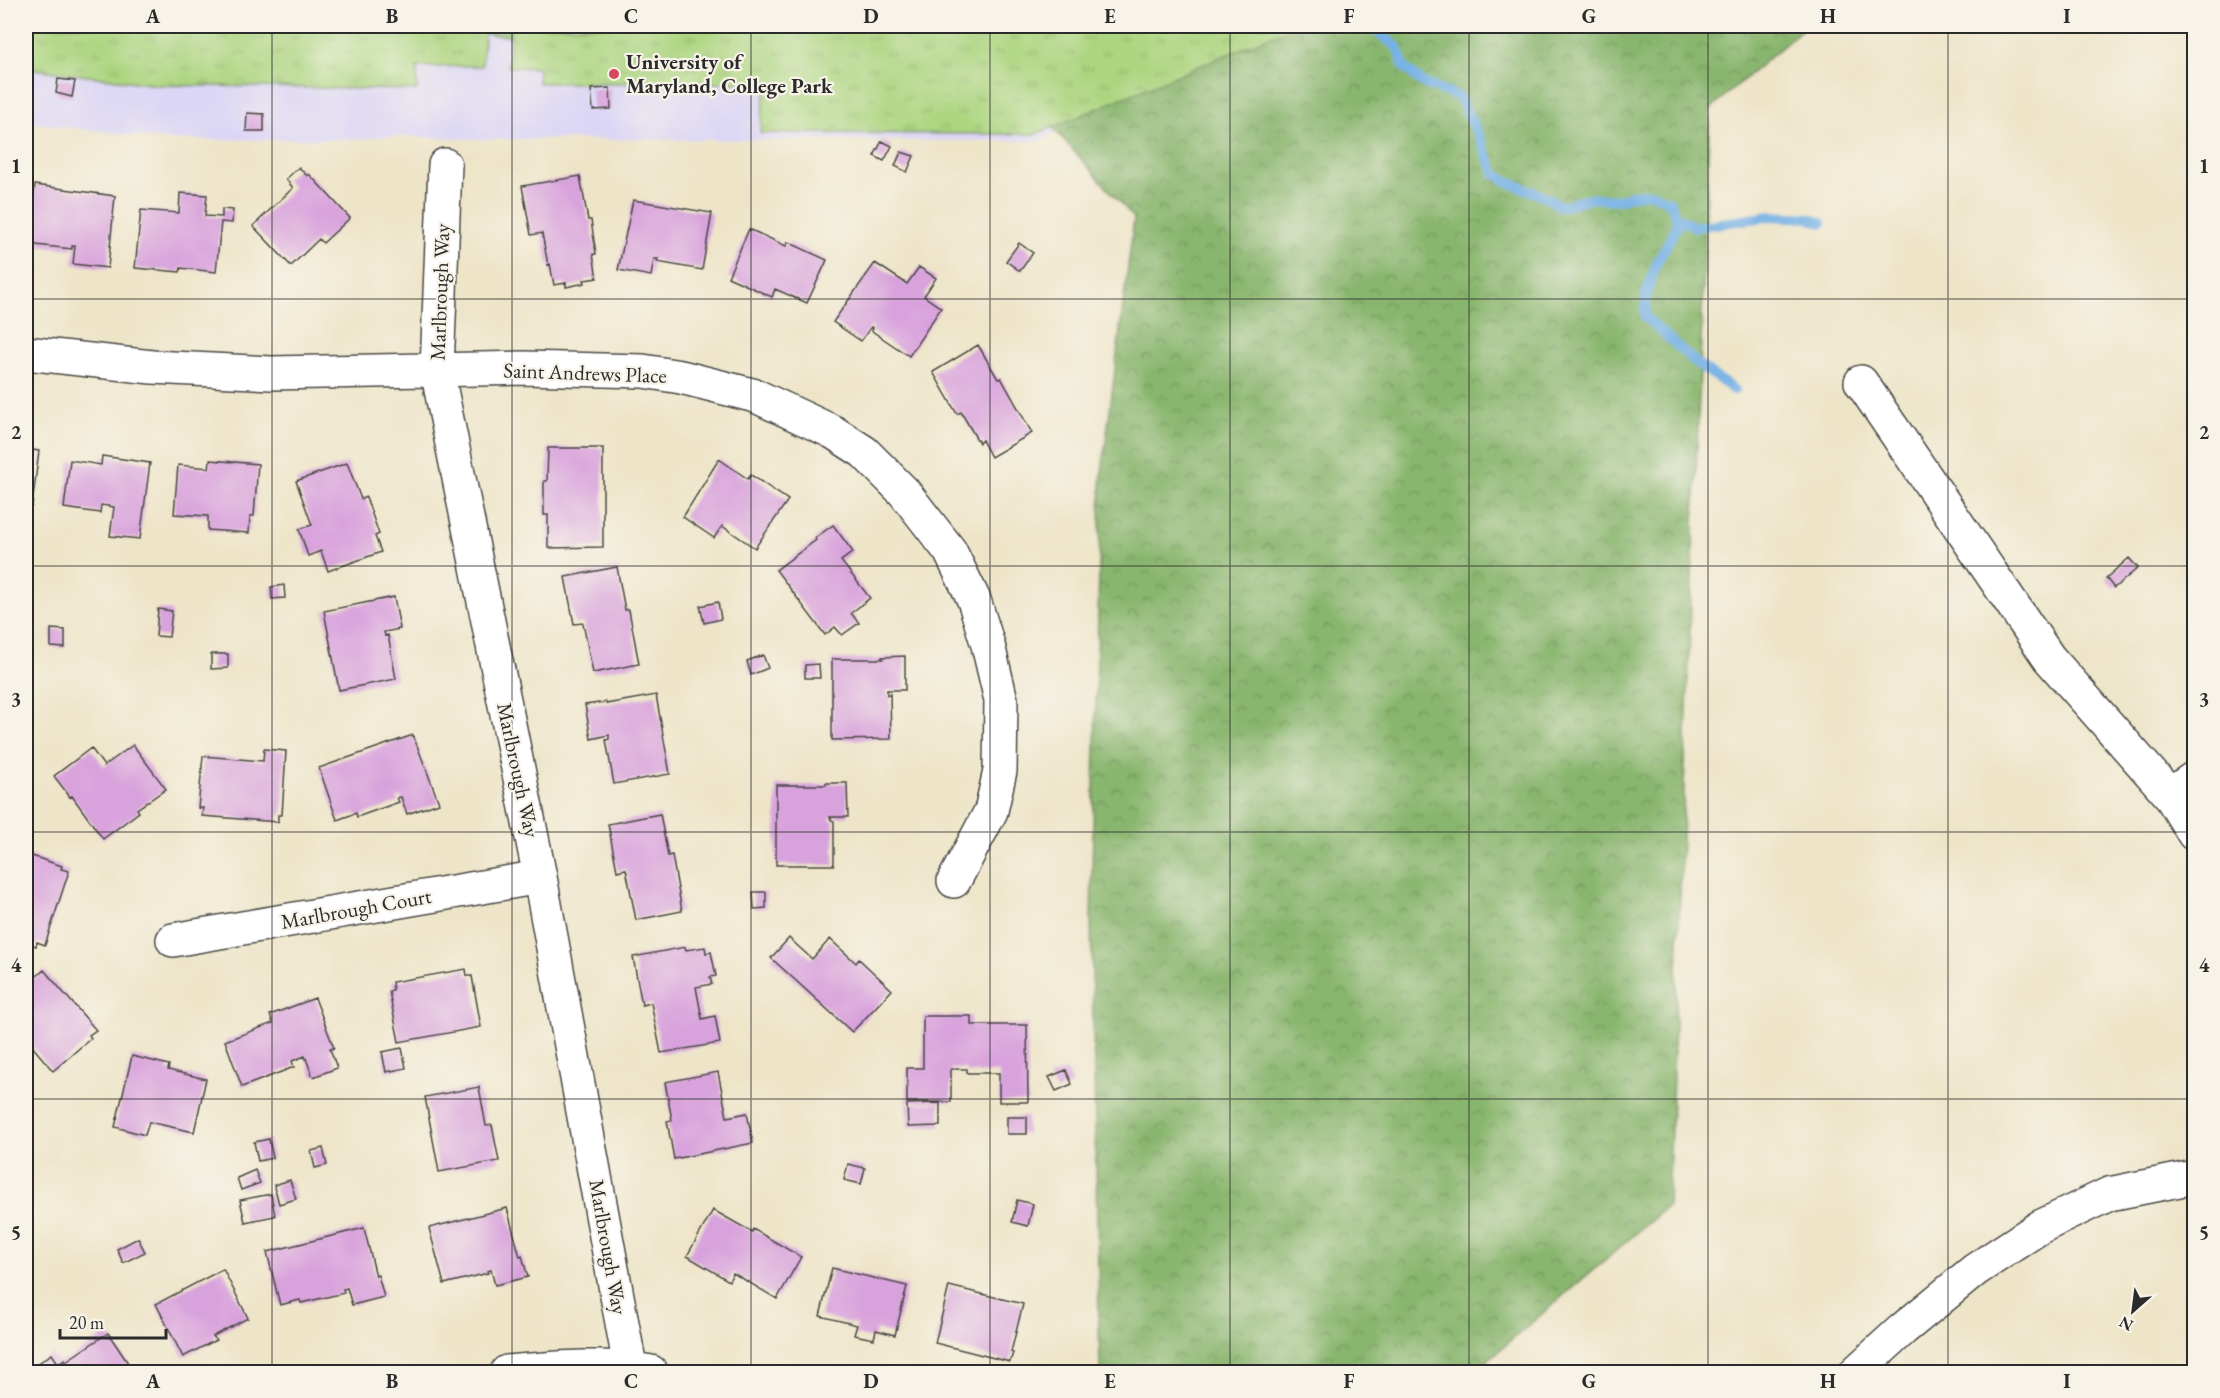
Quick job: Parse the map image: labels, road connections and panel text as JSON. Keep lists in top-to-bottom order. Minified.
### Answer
{"streets":{"street":["Marlbrough Way","Saint Andrews Place","Marlbrough Court"]},"crossings":[["Marlbrough Way","Saint Andrews Place"],["Marlbrough Way","Marlbrough Court"]],"places":["University of Maryland, College Park"],"scale_bar":"20 m","north":"bottom left","grid":{"columns":["A","B","C","D","E","F","G","H","I"],"rows":["1","2","3","4","5"]}}
